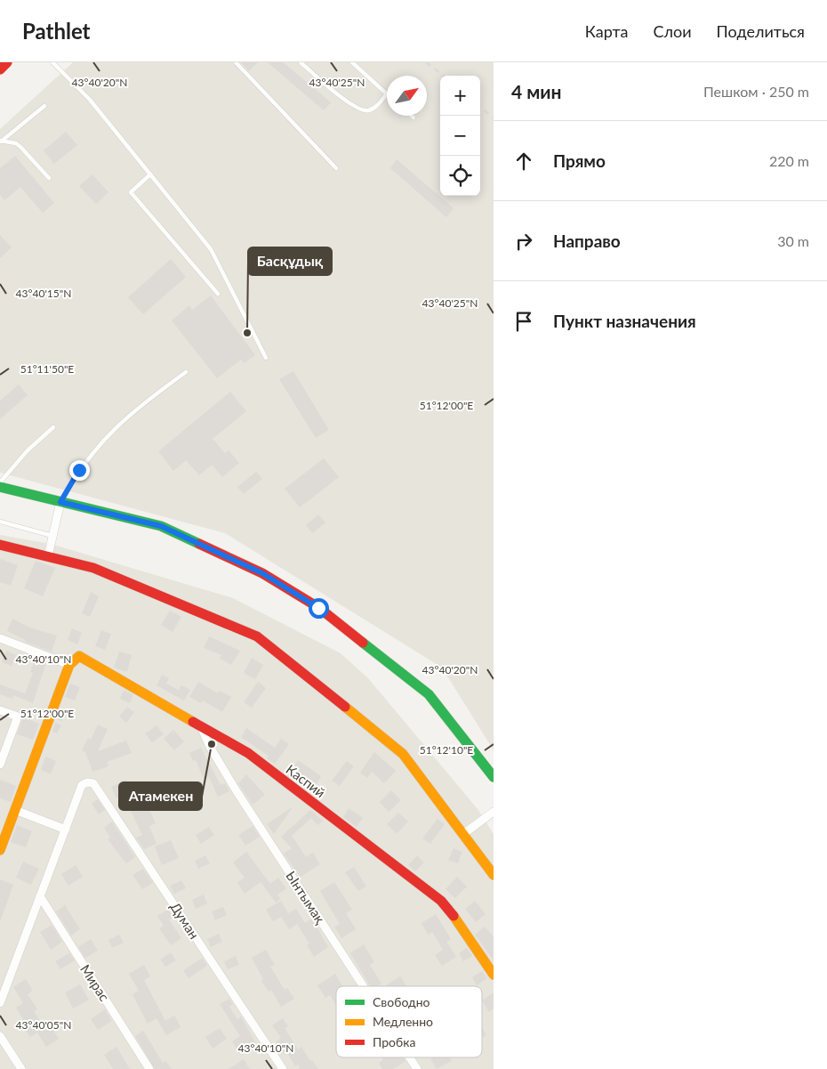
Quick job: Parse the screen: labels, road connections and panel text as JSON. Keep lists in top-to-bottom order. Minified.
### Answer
{"streets":{"street":["Каспий","Ынтымақ","Думан","Мирас"]},"crossings":[["Каспий","Ынтымақ"]],"places":["Басқұдық","Атамекен"],"legend":["Свободно","Медленно","Пробка"],"north":"top right","page":{"header":"Pathlet","nav":["Карта","Слои","Поделиться"],"heading":["4 мин","Пешком · 250 m"],"map_buttons":["+","−"],"list":[["Прямо","220 m"],["Направо","30 m"],"Пункт назначения"]},"coordinates":["43°40'20\"N","43°40'25\"N","43°40'15\"N","51°11'50\"E","51°12'00\"E","43°40'10\"N","51°12'10\"E","43°40'05\"N"]}
